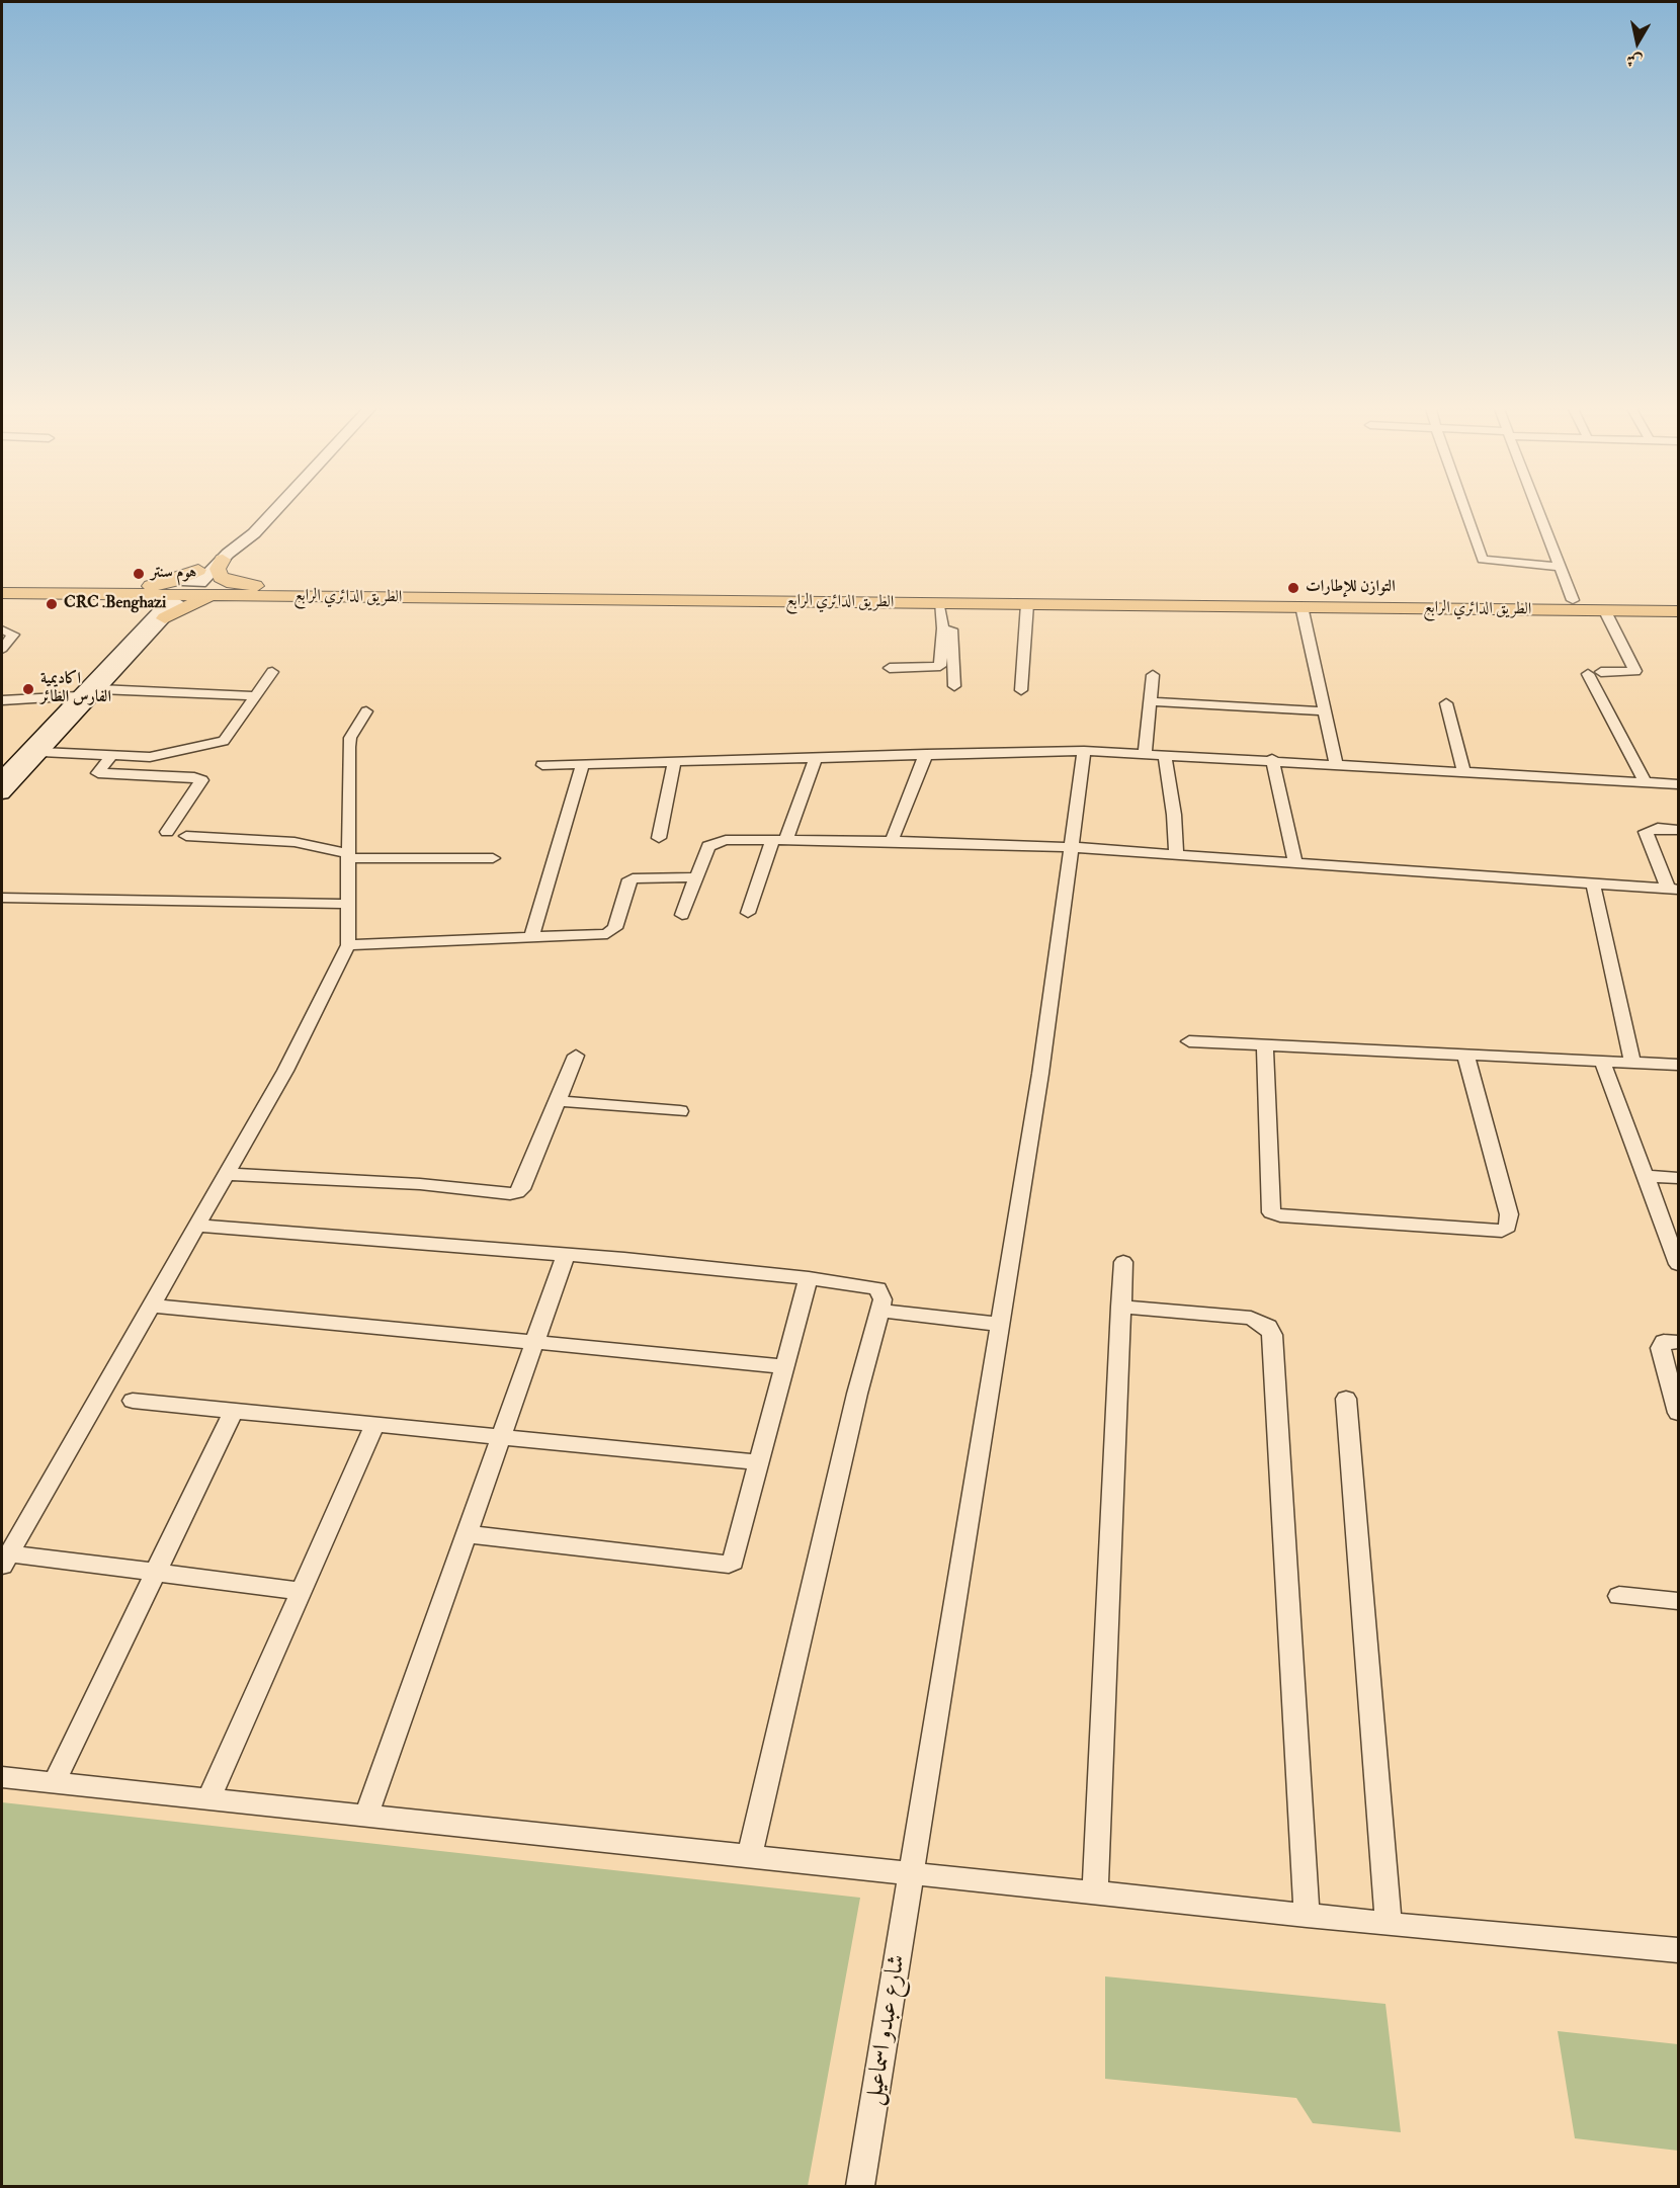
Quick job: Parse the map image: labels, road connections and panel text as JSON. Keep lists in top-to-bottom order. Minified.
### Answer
{"streets":{"main road":["الطريق الدائري الرابع"],"street":["شارع عبدو اسماعيل"]},"places":["هوم سنتر","التوازن للإطارات","CRC .Benghazi","اكاديمية الفارس الطائر"],"north":"bottom"}
